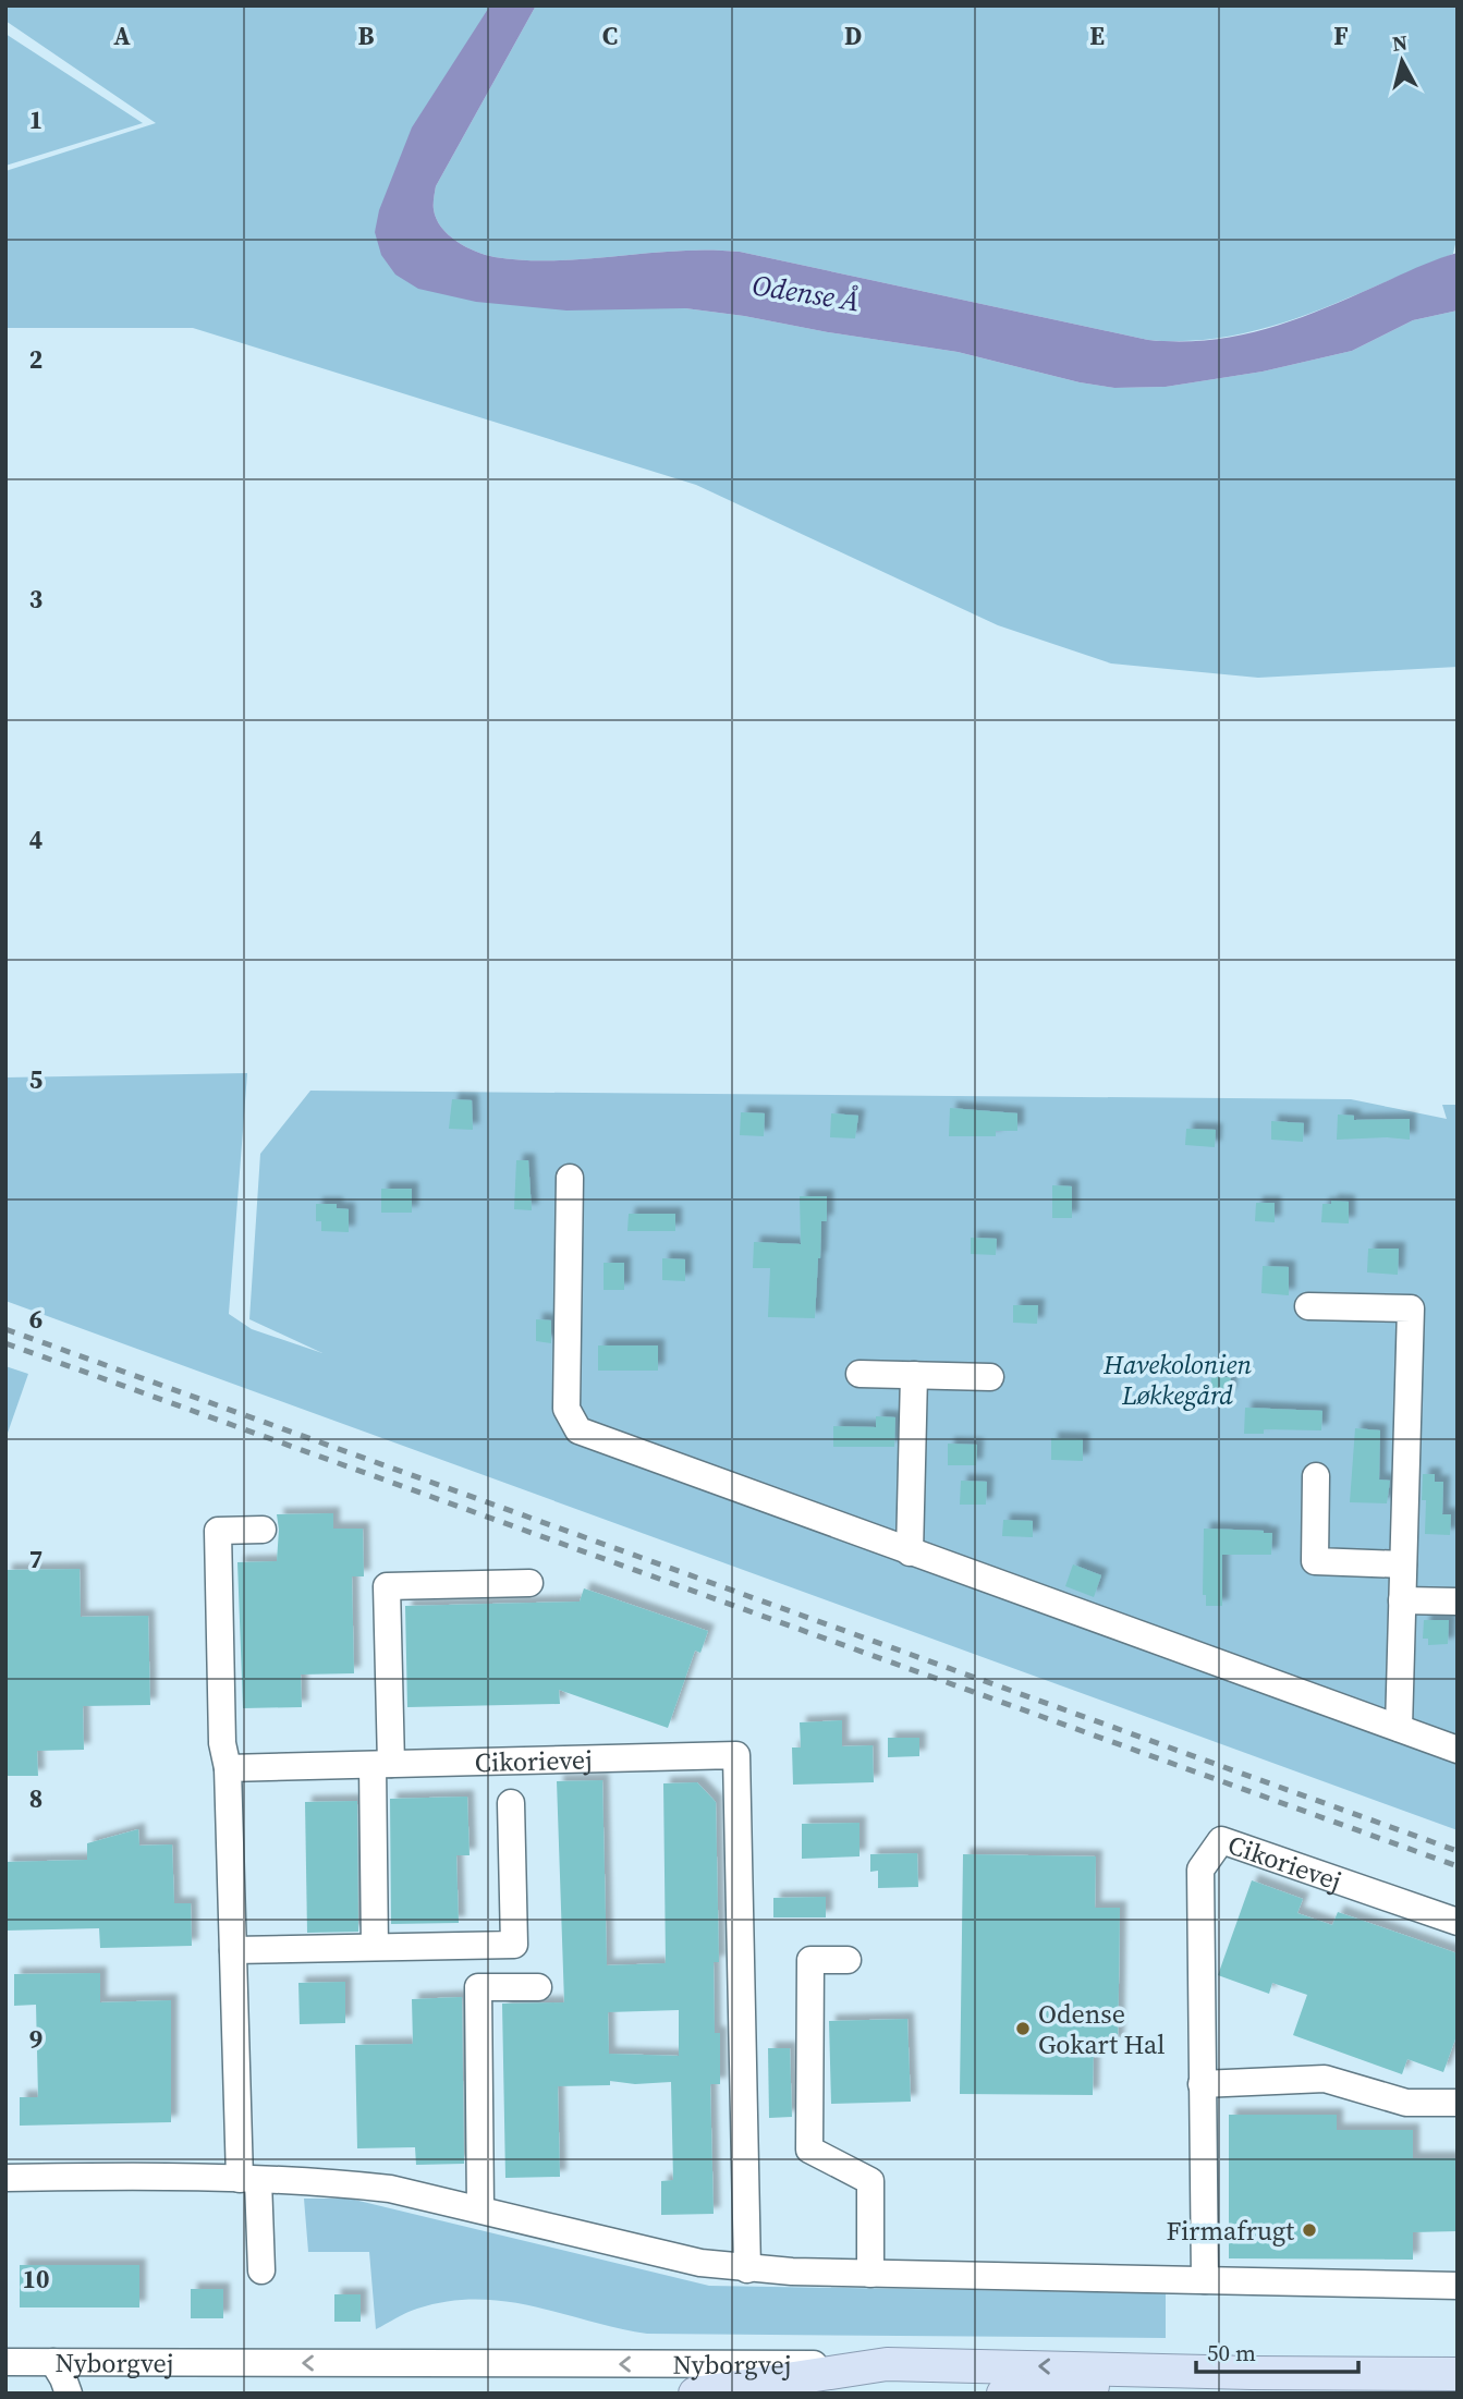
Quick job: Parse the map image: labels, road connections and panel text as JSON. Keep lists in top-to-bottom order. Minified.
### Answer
{"streets":{"main road":["Nyborgvej"],"street":["Cikorievej"]},"water":["Odense Å"],"parks":["Havekolonien Løkkegård"],"places":["Odense Gokart Hal","Firmafrugt"],"scale_bar":"50 m","north":"top","grid":{"columns":["A","B","C","D","E","F"],"rows":["1","2","3","4","5","6","7","8","9","10"]}}
